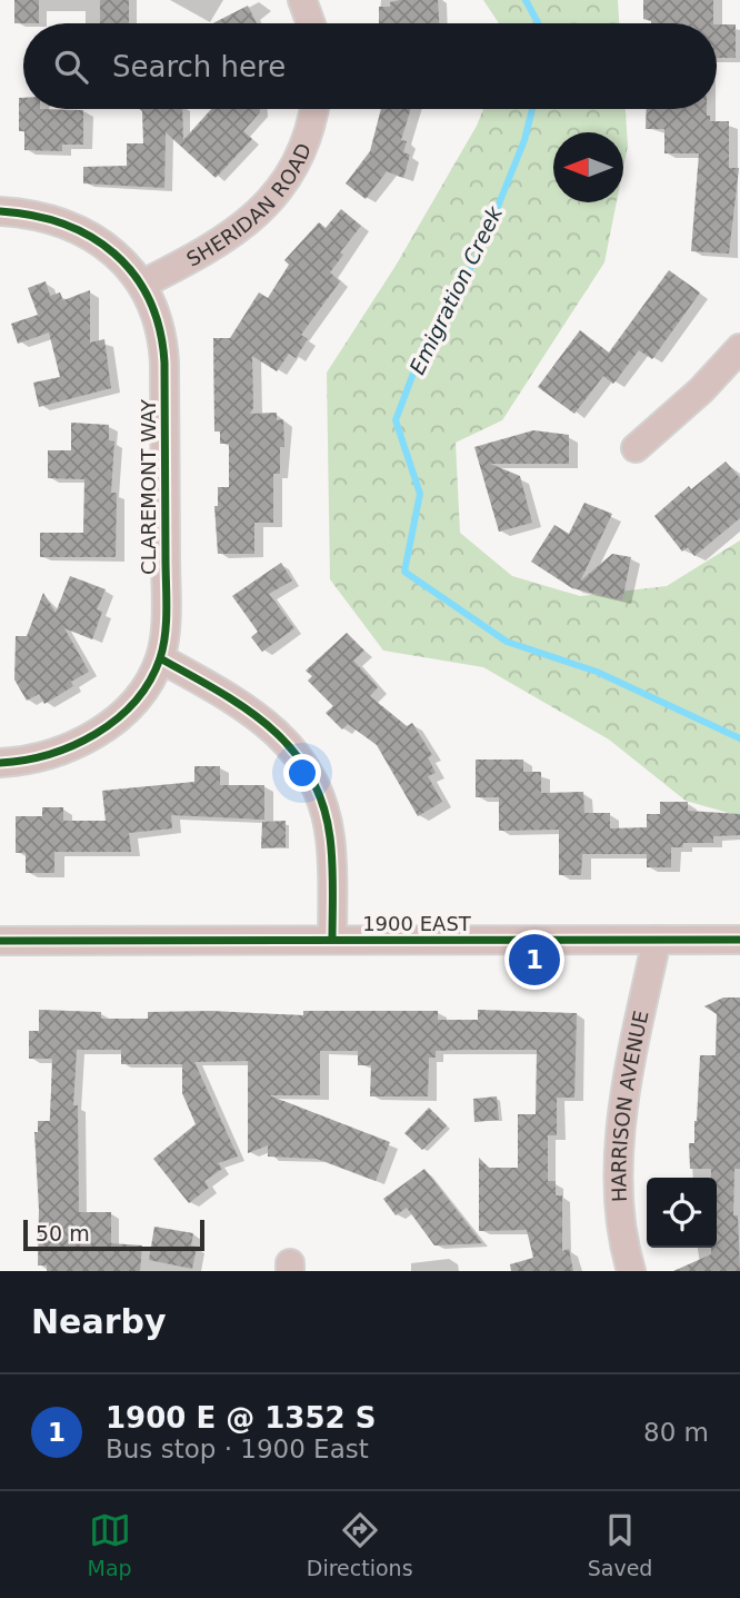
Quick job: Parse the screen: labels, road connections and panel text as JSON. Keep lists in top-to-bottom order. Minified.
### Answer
{"streets":{"street":["SHERIDAN ROAD","CLAREMONT WAY","1900 EAST","HARRISON AVENUE"]},"crossings":[["SHERIDAN ROAD","CLAREMONT WAY"],["1900 EAST","HARRISON AVENUE"]],"water":["Emigration Creek"],"scale_bar":"50 m","north":"left","page":{"search":"Search here","pins":"1","scale":"50 m","heading":"Nearby","list":[{"mark":"1","name":"1900 E @ 1352 S","note":"Bus stop · 1900 East","value":"80 m"}],"nav":["Map","Directions","Saved"]}}
